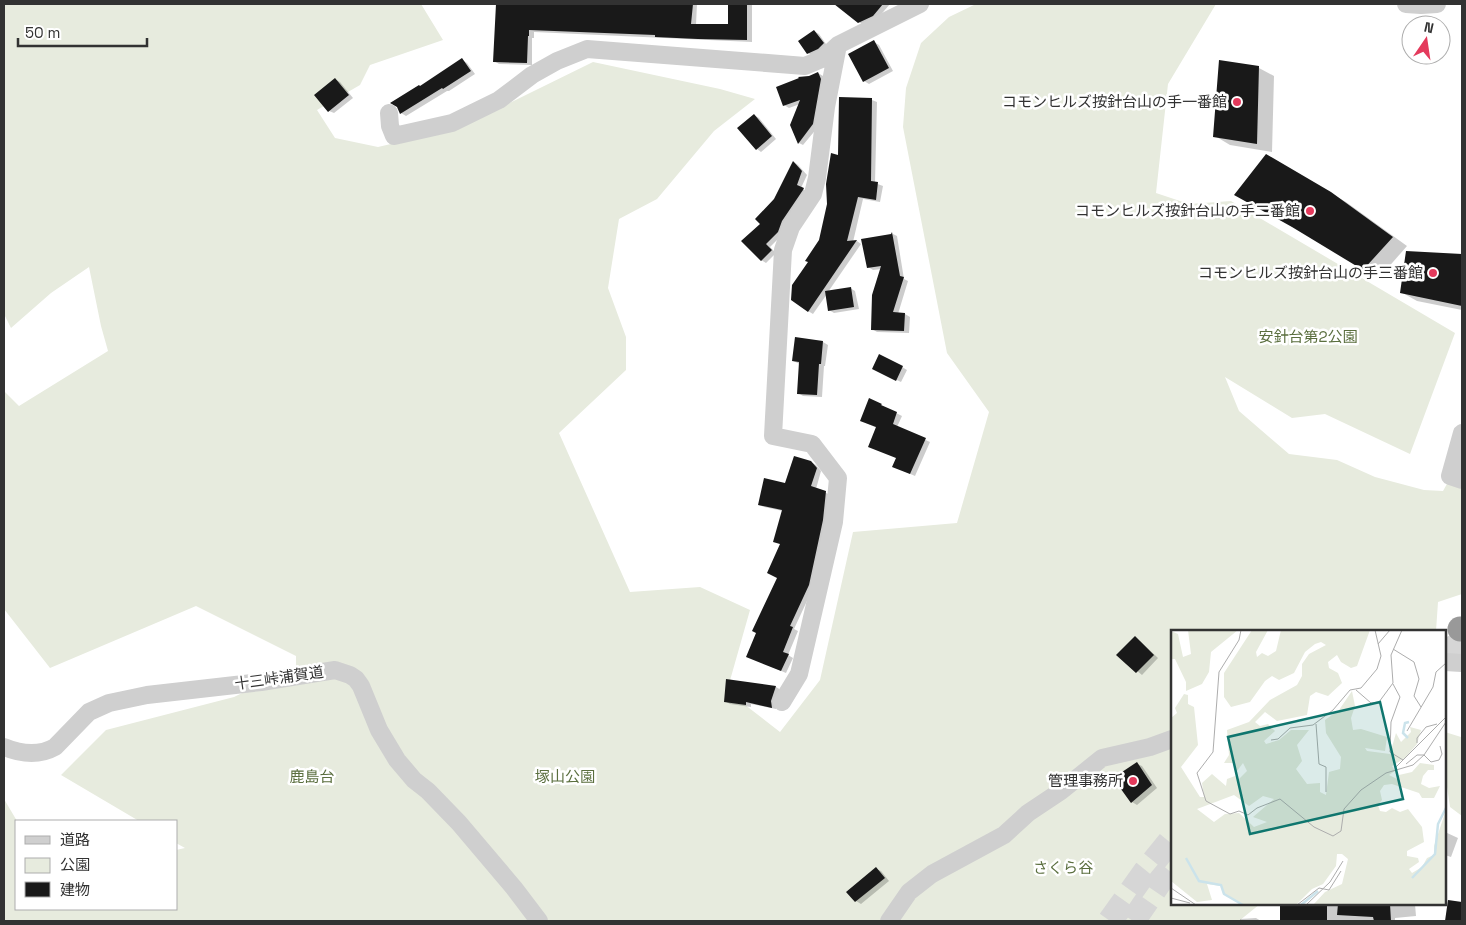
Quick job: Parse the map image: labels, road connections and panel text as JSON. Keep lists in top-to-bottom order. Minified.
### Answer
{"streets":{"street":["十三峠浦賀道"]},"parks":["安針台第2公園","鹿島台","塚山公園","さくら谷"],"places":["コモンヒルズ按針台山の手一番館","コモンヒルズ按針台山の手二番館","コモンヒルズ按針台山の手三番館","管理事務所"],"legend":["道路","公園","建物"],"scale_bar":"50 m","north":"top"}
